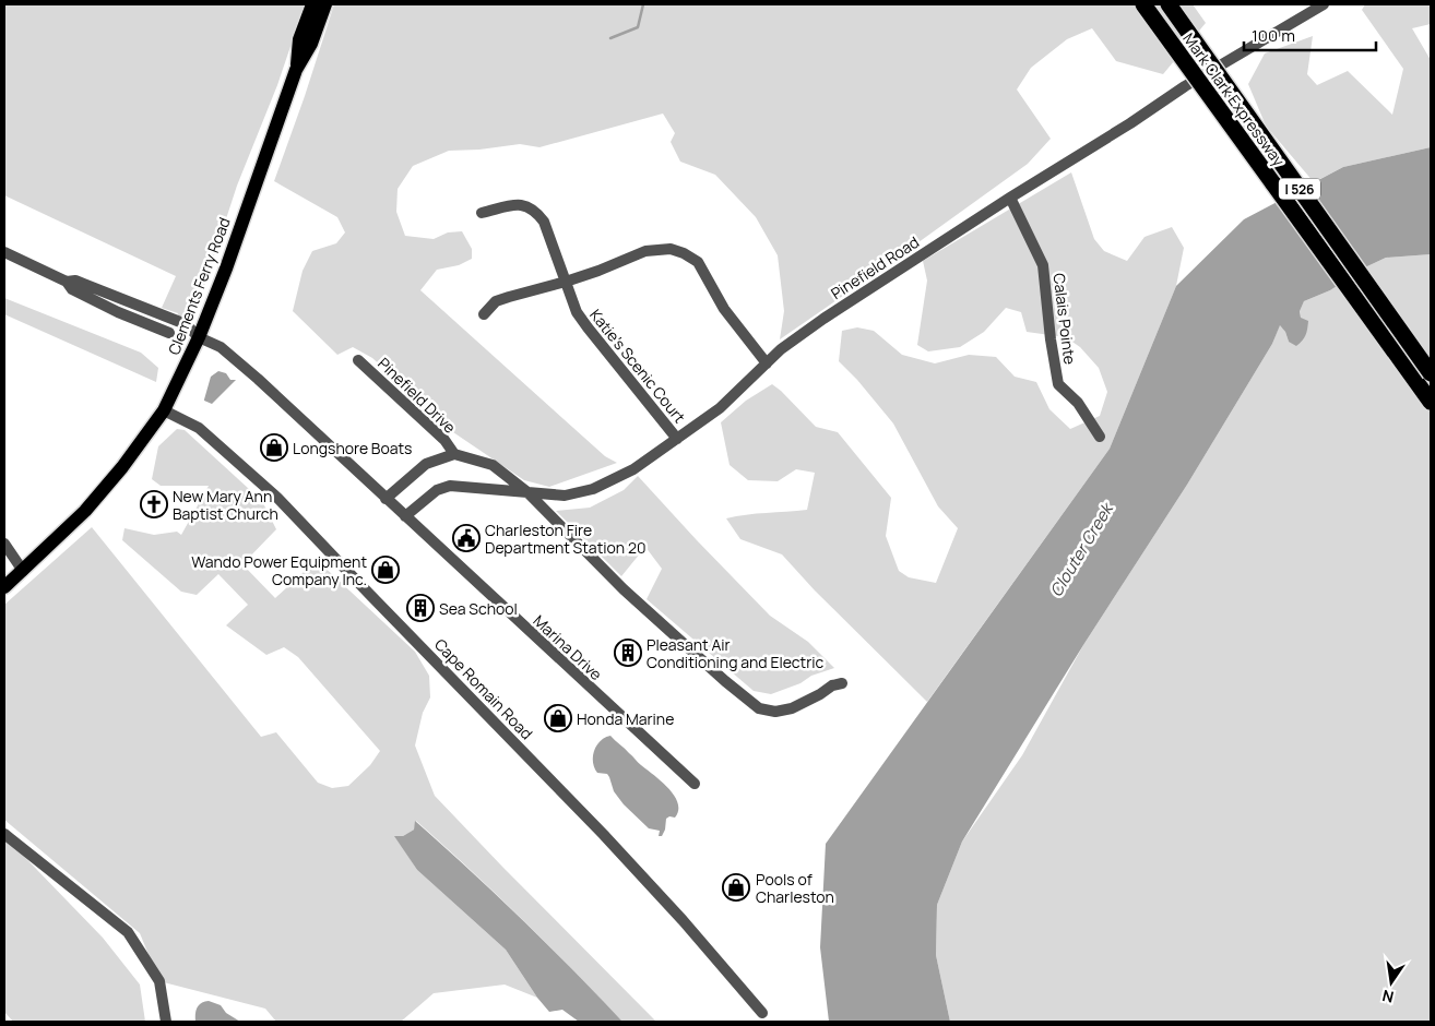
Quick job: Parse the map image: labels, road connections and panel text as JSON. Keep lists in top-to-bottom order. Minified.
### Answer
{"streets":{"highway":["Mark Clark Expressway","I 526"],"main road":["Clements Ferry Road"],"street":["Pinefield Road","Calais Pointe","Katie's Scenic Court","Pinefield Drive","Marina Drive","Cape Romain Road"]},"crossings":[["Pinefield Road","Calais Pointe"],["Pinefield Road","Katie's Scenic Court"],["Pinefield Road","Marina Drive"],["Clements Ferry Road","Marina Drive"],["Clements Ferry Road","Cape Romain Road"]],"water":["Clouter Creek"],"places":{"shop":["Longshore Boats","Wando Power Equipment Company Inc.","Honda Marine","Pools of Charleston"],"church":["New Mary Ann Baptist Church"],"public building":["Charleston Fire Department Station 20"],"building":["Sea School","Pleasant Air Conditioning and Electric"]},"scale_bar":"100 m","north":"bottom"}
